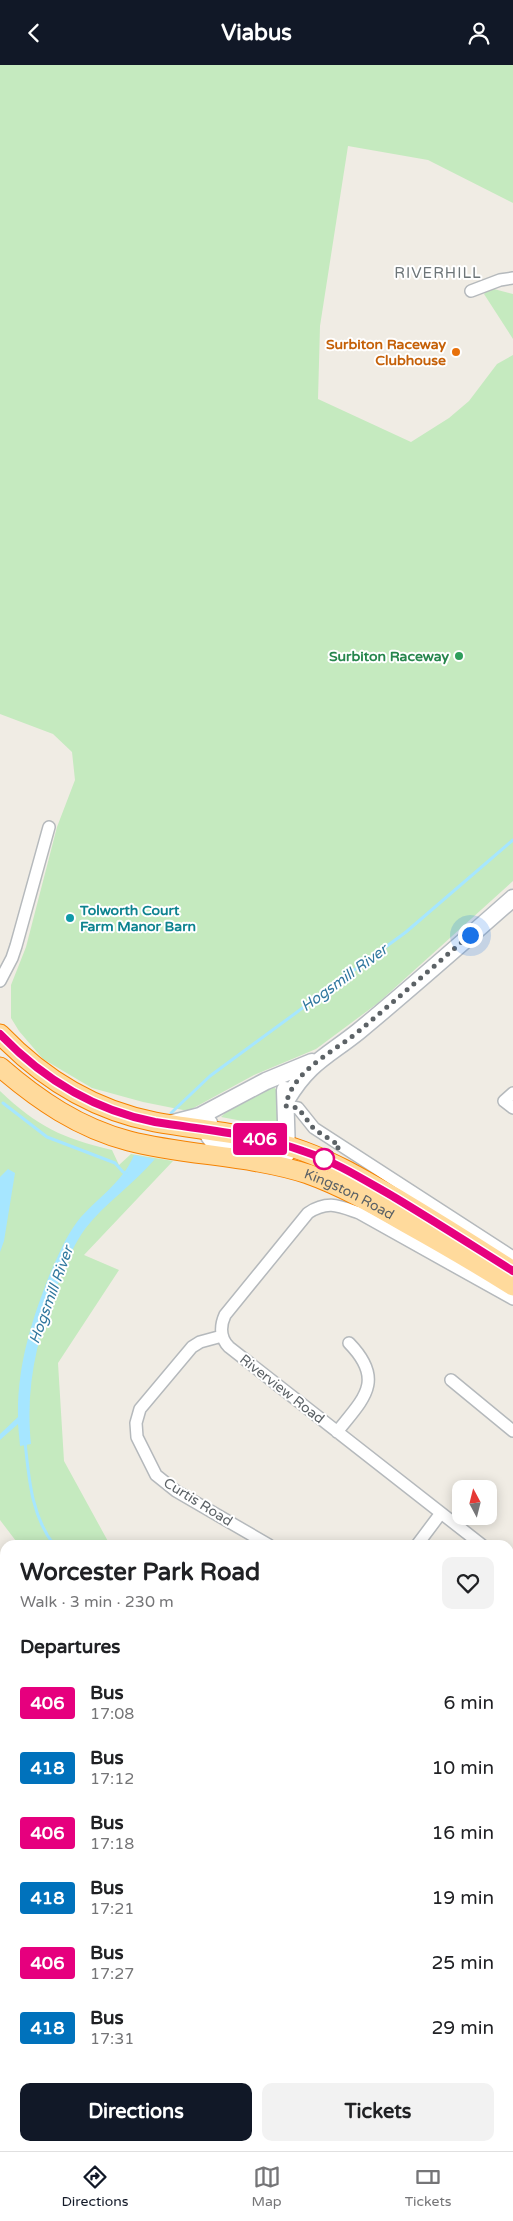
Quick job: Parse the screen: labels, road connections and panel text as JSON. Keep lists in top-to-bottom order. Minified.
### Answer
{"streets":{"highway":["Kingston Road"],"street":["Riverview Road","Curtis Road"]},"crossings":[["Riverview Road","Curtis Road"]],"districts":["RIVERHILL"],"water":["Hogsmill River"],"places":["Surbiton Raceway Clubhouse","Surbiton Raceway","Tolworth Court Farm Manor Barn"],"lines":["bus line 406"],"north":"top","page":{"header":"Viabus","on_map":"406","heading":[["Worcester Park Road","Walk · 3 min · 230 m"],"Departures"],"list":[{"mark":"406","name":"Bus","note":"17:08","value":"6 min"},{"mark":"418","name":"Bus","note":"17:12","value":"10 min"},{"mark":"406","name":"Bus","note":"17:18","value":"16 min"},{"mark":"418","name":"Bus","note":"17:21","value":"19 min"},{"mark":"406","name":"Bus","note":"17:27","value":"25 min"},{"mark":"418","name":"Bus","note":"17:31","value":"29 min"}],"buttons":["Directions","Tickets"],"tabs":["Directions","Map","Tickets"]}}
